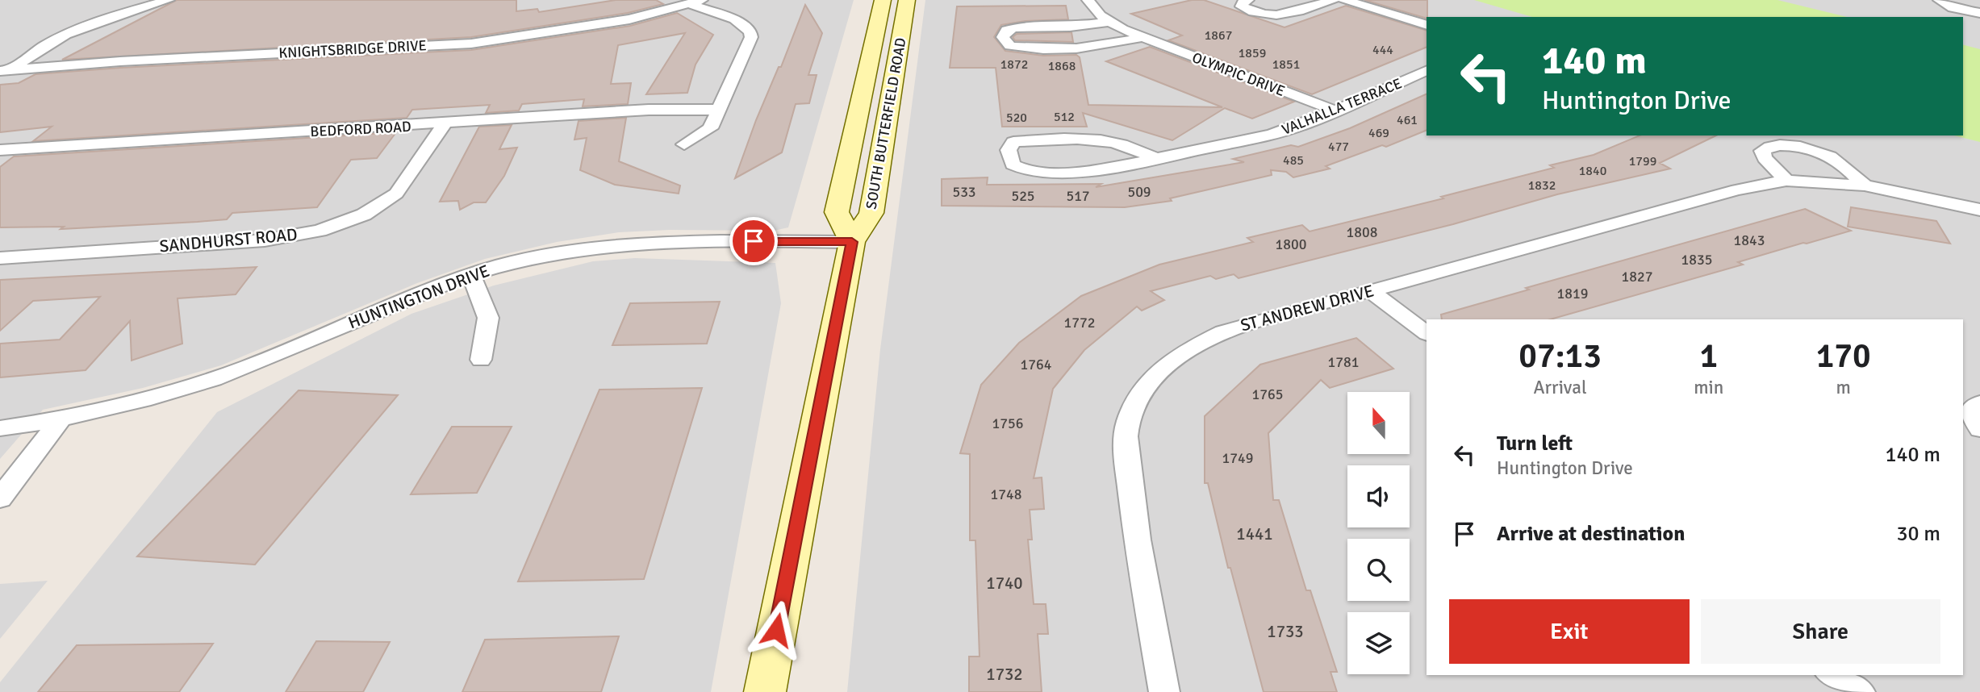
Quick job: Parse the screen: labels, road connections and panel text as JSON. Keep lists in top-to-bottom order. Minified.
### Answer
{"streets":{"main road":["SOUTH BUTTERFIELD ROAD"],"street":["KNIGHTSBRIDGE DRIVE","OLYMPIC DRIVE","VALHALLA TERRACE","BEDFORD ROAD","SANDHURST ROAD","HUNTINGTON DRIVE","ST ANDREW DRIVE"]},"crossings":[["OLYMPIC DRIVE","VALHALLA TERRACE"],["SOUTH BUTTERFIELD ROAD","HUNTINGTON DRIVE"],["BEDFORD ROAD","SANDHURST ROAD"]],"house_numbers":["1867","444","1859","1872","1851","1868","512","520","461","469","477","485","1799","1840","1832","533","509","525","517","1808","1843","1800","1835","1827","1819","1772","1781","1764","1765","1756","1749","1748","1441","1740","1733","1732"],"north":"top","page":{"turn":["140 m","Huntington Drive"],"eta":["07:13","Arrival","1","min","170","m"],"list":[{"name":"Turn left","note":"Huntington Drive","value":"140 m"},{"name":"Arrive at destination","value":"30 m"}],"buttons":["Exit","Share"]}}
